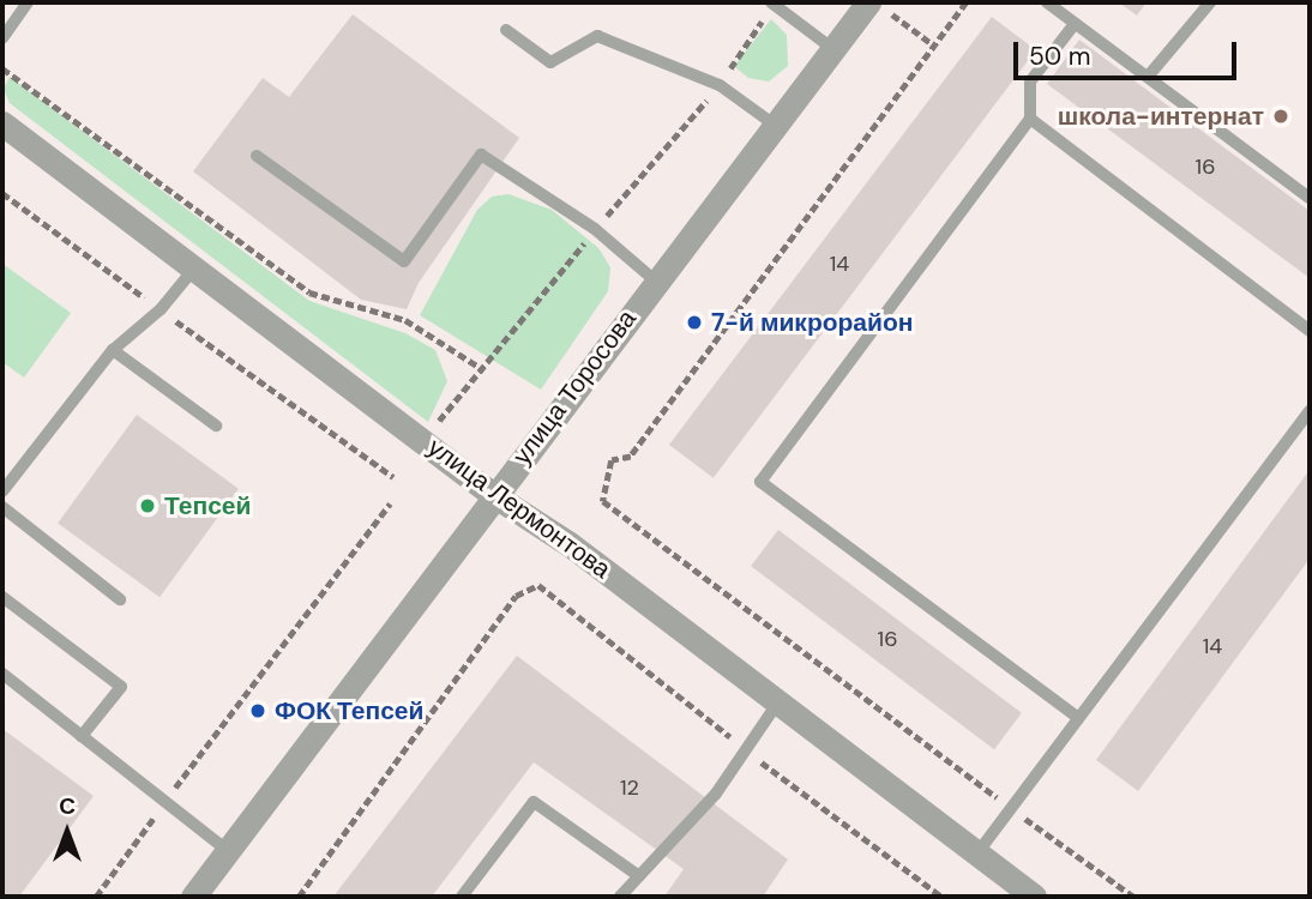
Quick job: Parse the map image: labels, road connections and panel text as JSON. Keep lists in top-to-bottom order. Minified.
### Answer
{"streets":{"street":["улица Торосова","улица Лермонтова"]},"crossings":[["улица Торосова","улица Лермонтова"]],"places":["школа-интернат","7-й микрорайон","Тепсей","ФОК Тепсей"],"house_numbers":["16","14","16","14","12"],"scale_bar":"50 m","north":"top"}
